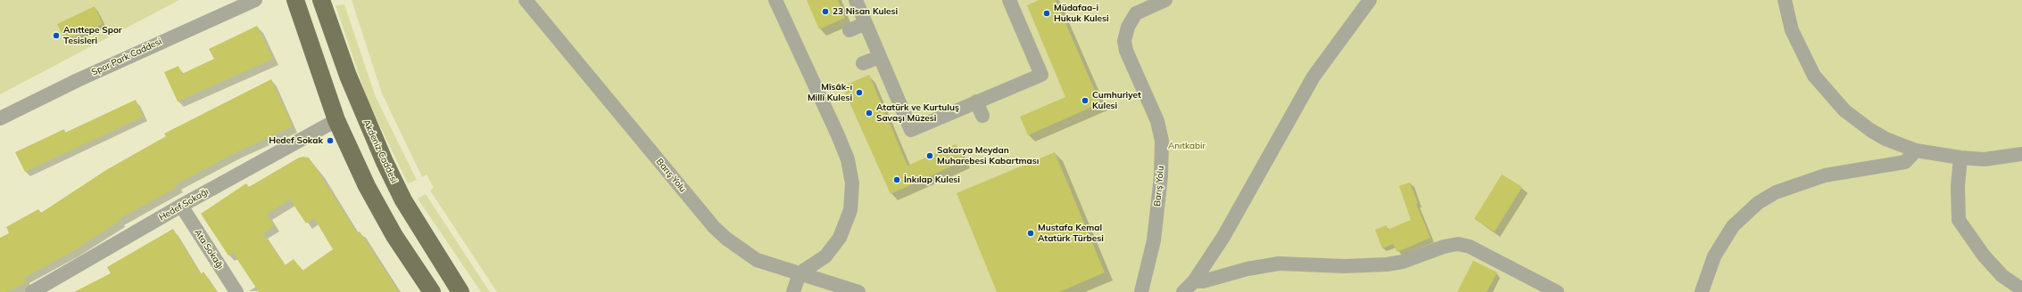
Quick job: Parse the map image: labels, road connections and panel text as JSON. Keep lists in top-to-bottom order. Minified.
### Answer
{"streets":{"main road":["Akdeniz Caddesi"],"street":["Spor Park Caddesi","Barış Yolu","Hedef Sokağı","Ata Sokağı"]},"crossings":[["Hedef Sokağı","Ata Sokağı"]],"parks":["Anıtkabir"],"places":["23 Nisan Kulesi","Müdafaa-i Hukuk Kulesi","Anıttepe Spor Tesisleri","Mîsâk-ı Millî Kulesi","Cumhuriyet Kulesi","Atatürk ve Kurtuluş Savaşı Müzesi","Hedef Sokak","Sakarya Meydan Muharebesi Kabartması","İnkılap Kulesi","Mustafa Kemal Atatürk Türbesi"]}
